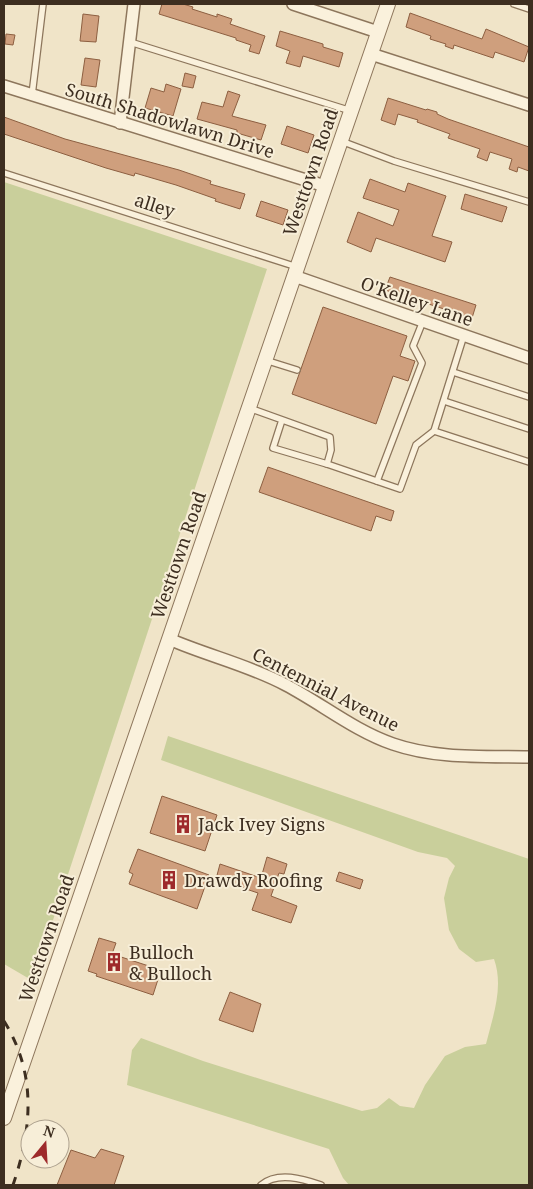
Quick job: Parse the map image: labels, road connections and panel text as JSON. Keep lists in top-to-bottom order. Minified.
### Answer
{"streets":{"street":["South Shadowlawn Drive","Westtown Road","O'Kelley Lane","Centennial Avenue"],"lane":["alley"]},"crossings":[["South Shadowlawn Drive","Westtown Road"],["Westtown Road","alley"],["Westtown Road","O'Kelley Lane"],["Westtown Road","Centennial Avenue"],["alley","O'Kelley Lane"]],"places":{"building":["Jack Ivey Signs","Drawdy Roofing","Bulloch & Bulloch"]},"north":"top"}
